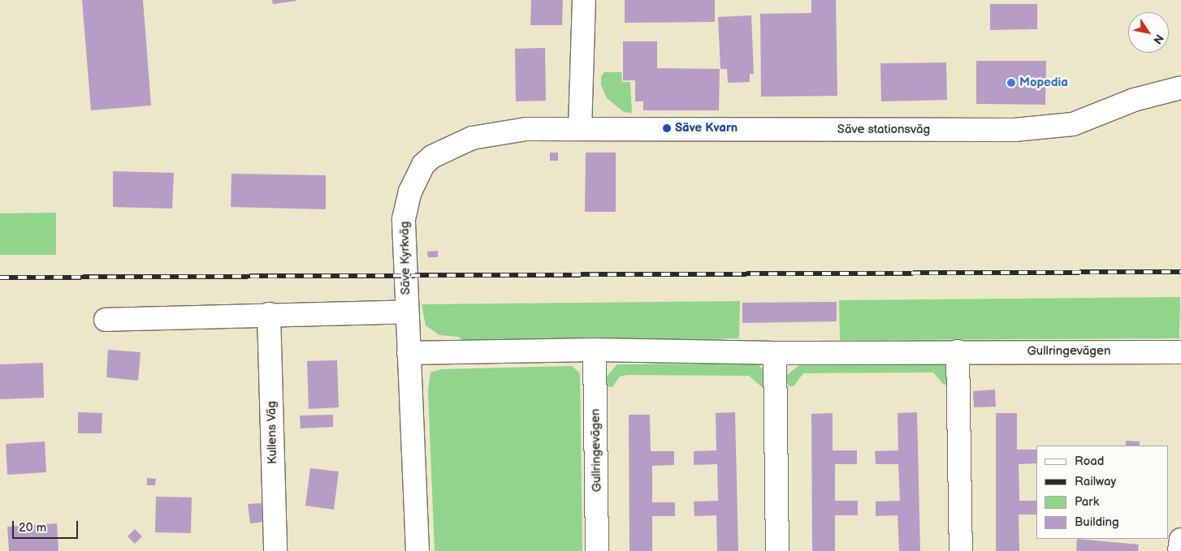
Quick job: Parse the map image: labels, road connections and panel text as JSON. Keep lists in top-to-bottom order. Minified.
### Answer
{"streets":{"street":["Säve stationsväg","Säve Kyrkväg","Gullringevägen","Kullens Väg"]},"crossings":[["Säve stationsväg","Säve Kyrkväg"],["Säve Kyrkväg","Gullringevägen"]],"places":["Mopedia","Säve Kvarn"],"legend":["Road","Railway","Park","Building"],"scale_bar":"20 m","north":"bottom right"}
